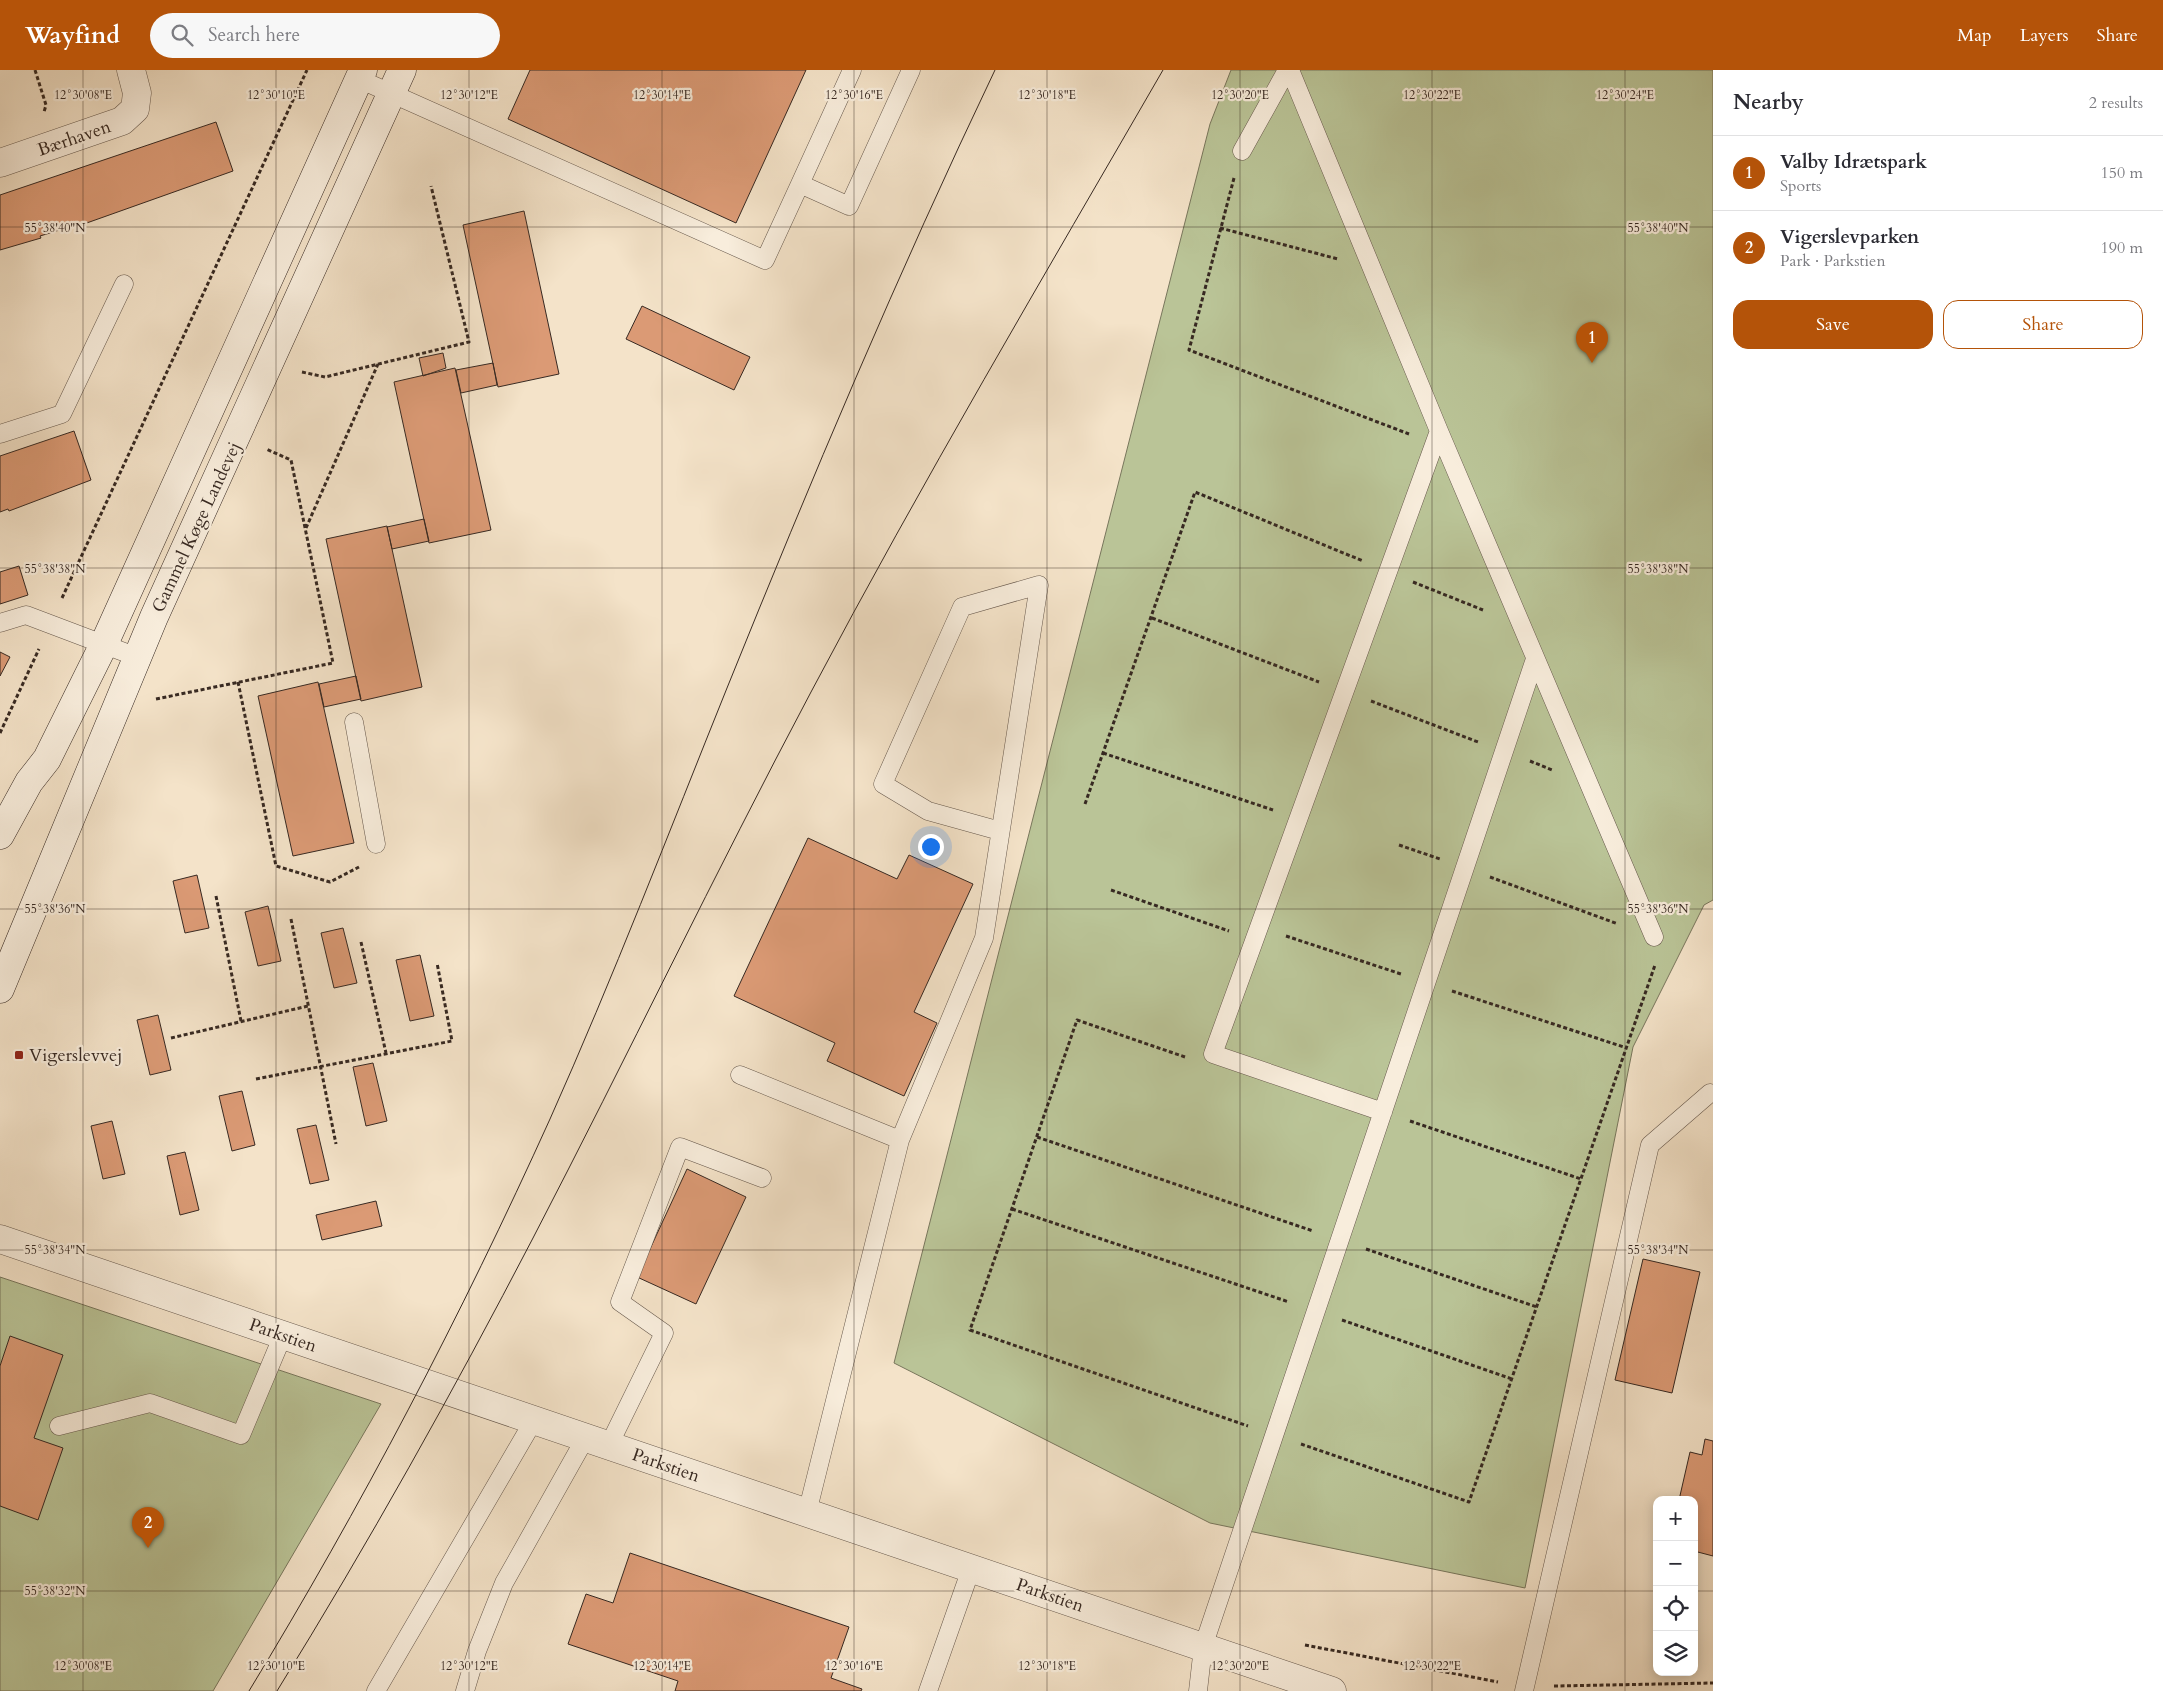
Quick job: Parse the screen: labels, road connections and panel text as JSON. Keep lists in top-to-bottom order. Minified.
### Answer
{"streets":{"main road":["Bærhaven","Gammel Køge Landevej","Parkstien"]},"places":{"transit":["Vigerslevvej"]},"page":{"header":"Wayfind","search":"Search here","nav":["Map","Layers","Share"],"heading":["Nearby","2 results"],"list":[{"mark":"1","name":"Valby Idrætspark","note":"Sports","value":"150 m"},{"mark":"2","name":"Vigerslevparken","note":"Park · Parkstien","value":"190 m"}],"buttons":["Save","Share"],"pins":["1","2"],"map_buttons":["+","−"]},"coordinates":["12°30'08\"E","12°30'10\"E","12°30'12\"E","12°30'14\"E","12°30'16\"E","12°30'18\"E","12°30'20\"E","12°30'22\"E","12°30'24\"E","55°38'40\"N","55°38'38\"N","55°38'36\"N","55°38'34\"N","55°38'32\"N"]}
